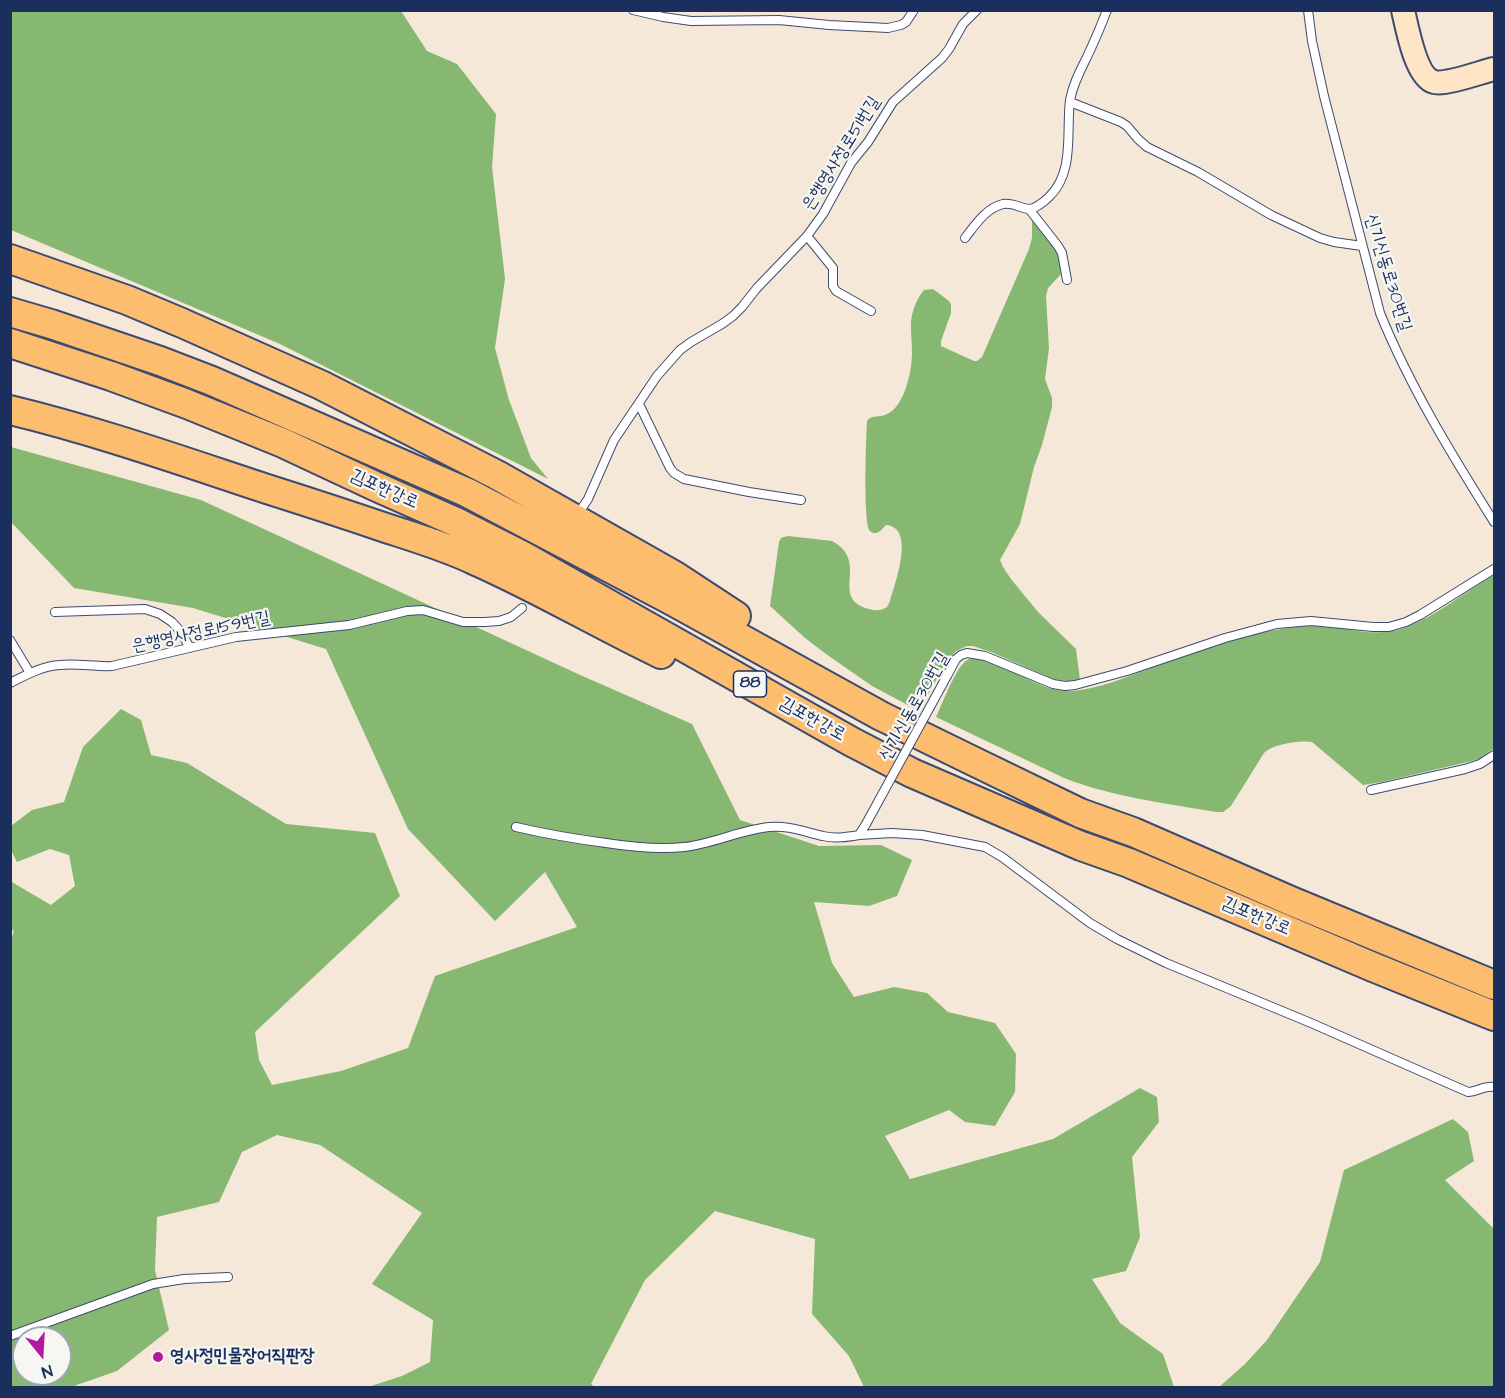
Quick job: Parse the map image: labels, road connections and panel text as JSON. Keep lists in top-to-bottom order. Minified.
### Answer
{"streets":{"highway":["김포한강로","88"],"lane":["은행영사정로51번길","신기신동로30번길","은행영사정로159번길"]},"places":["영사정민물장어직판장"],"north":"bottom"}
